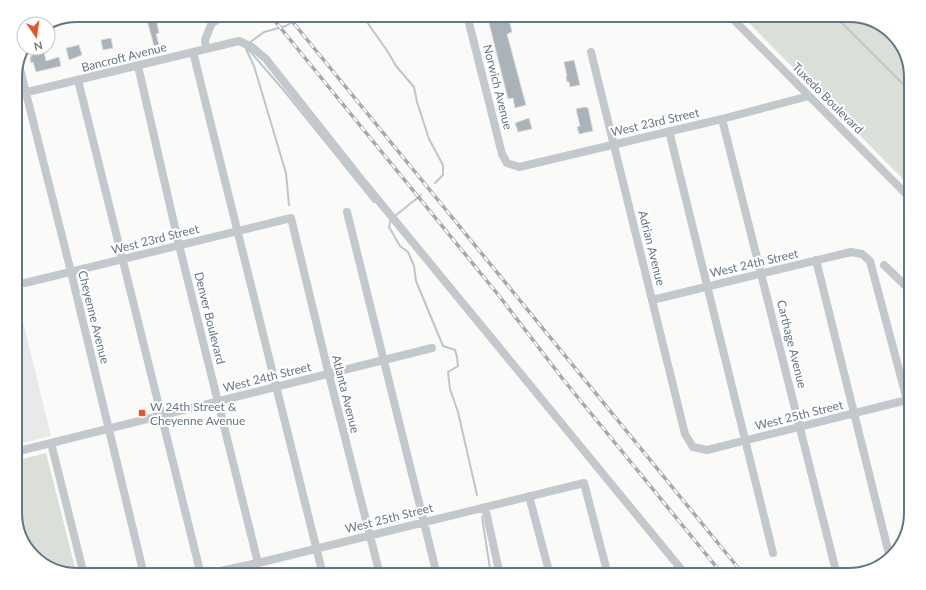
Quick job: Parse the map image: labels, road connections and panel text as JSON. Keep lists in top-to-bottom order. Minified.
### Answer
{"streets":{"street":["Bancroft Avenue","Norwich Avenue","Tuxedo Boulevard","West 23rd Street","Adrian Avenue","West 24th Street","Cheyenne Avenue","Denver Boulevard","Carthage Avenue","Atlanta Avenue","West 25th Street"]},"crossings":[["Bancroft Avenue","Cheyenne Avenue"],["Bancroft Avenue","Denver Boulevard"],["Norwich Avenue","West 23rd Street"],["Tuxedo Boulevard","West 23rd Street"],["West 23rd Street","Adrian Avenue"],["West 23rd Street","Cheyenne Avenue"],["West 23rd Street","Denver Boulevard"],["West 23rd Street","Carthage Avenue"],["West 23rd Street","Atlanta Avenue"],["Adrian Avenue","West 24th Street"],["Adrian Avenue","West 25th Street"],["West 24th Street","Cheyenne Avenue"],["West 24th Street","Denver Boulevard"],["West 24th Street","Carthage Avenue"],["West 24th Street","Atlanta Avenue"],["Denver Boulevard","West 25th Street"],["Carthage Avenue","West 25th Street"],["Atlanta Avenue","West 25th Street"]],"places":{"transit":["W 24th Street & Cheyenne Avenue"]},"north":"bottom"}
